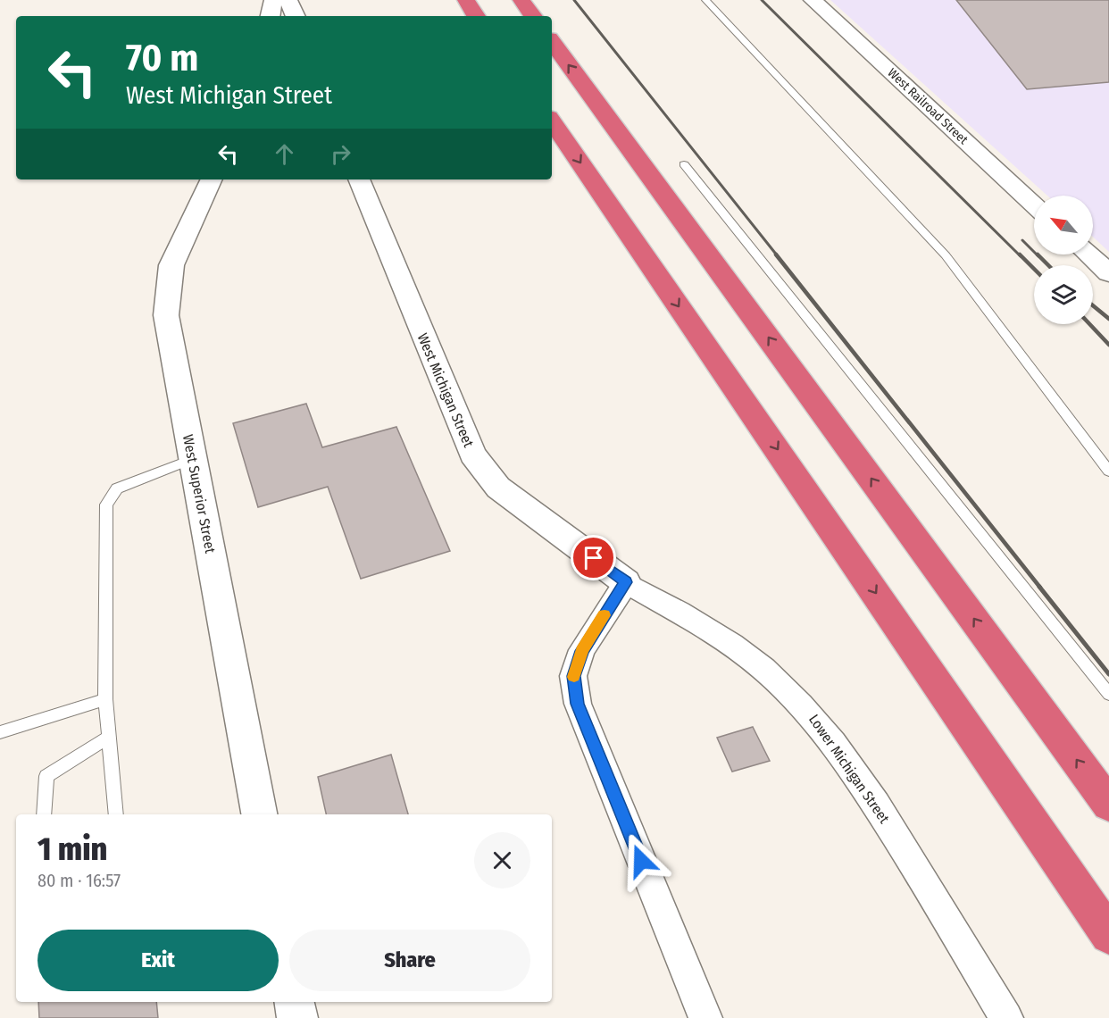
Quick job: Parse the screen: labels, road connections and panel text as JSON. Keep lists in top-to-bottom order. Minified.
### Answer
{"streets":{"street":["West Railroad Street","West Michigan Street","West Superior Street","Lower Michigan Street"]},"crossings":[["West Michigan Street","Lower Michigan Street"]],"north":"top left","page":{"turn":["70 m","West Michigan Street"],"heading":["1 min","80 m · 16:57"],"buttons":["Exit","Share"]}}
